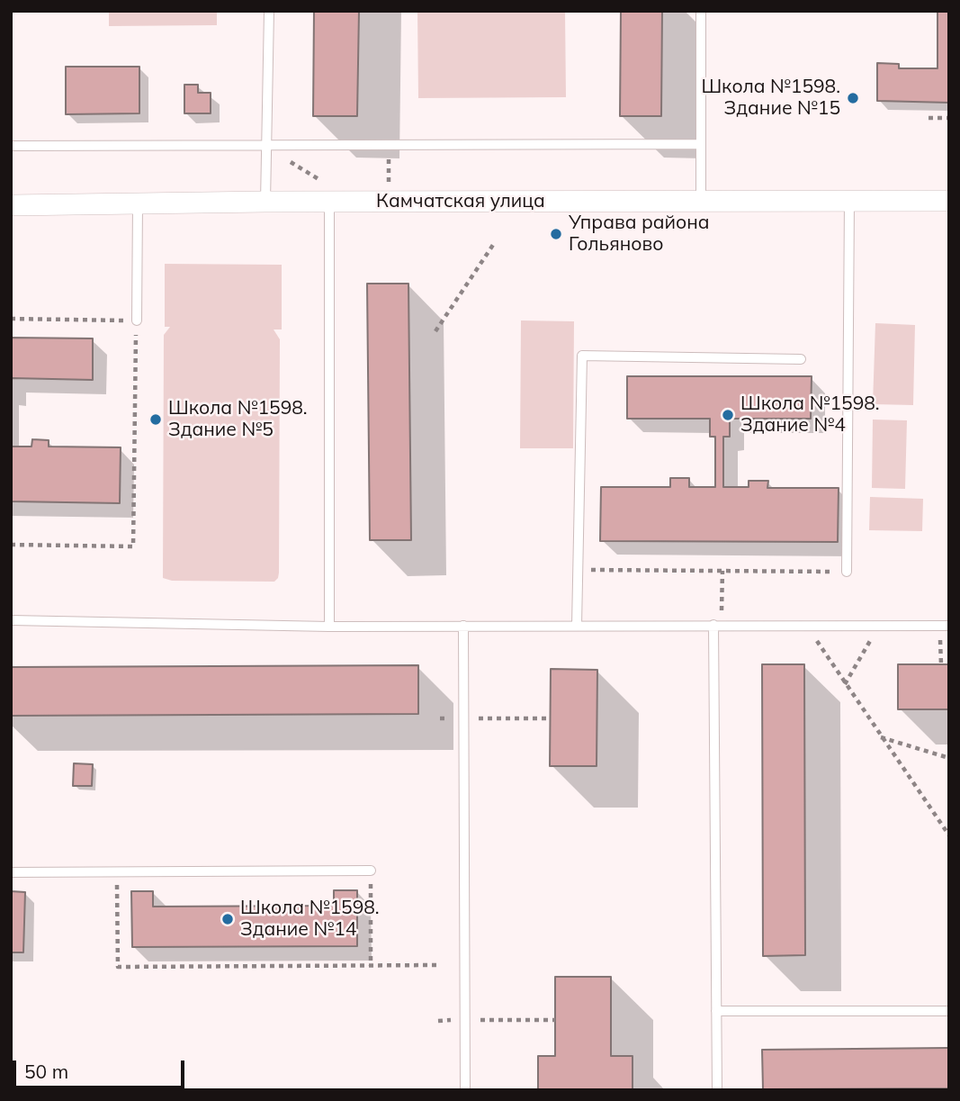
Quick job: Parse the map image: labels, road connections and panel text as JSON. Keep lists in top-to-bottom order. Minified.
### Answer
{"streets":{"street":["Камчатская улица"]},"places":["Школа №1598. Здание №15","Управа района Гольяново","Школа №1598. Здание №4","Школа №1598. Здание №5","Школа №1598. Здание №14"],"scale_bar":"50 m"}
